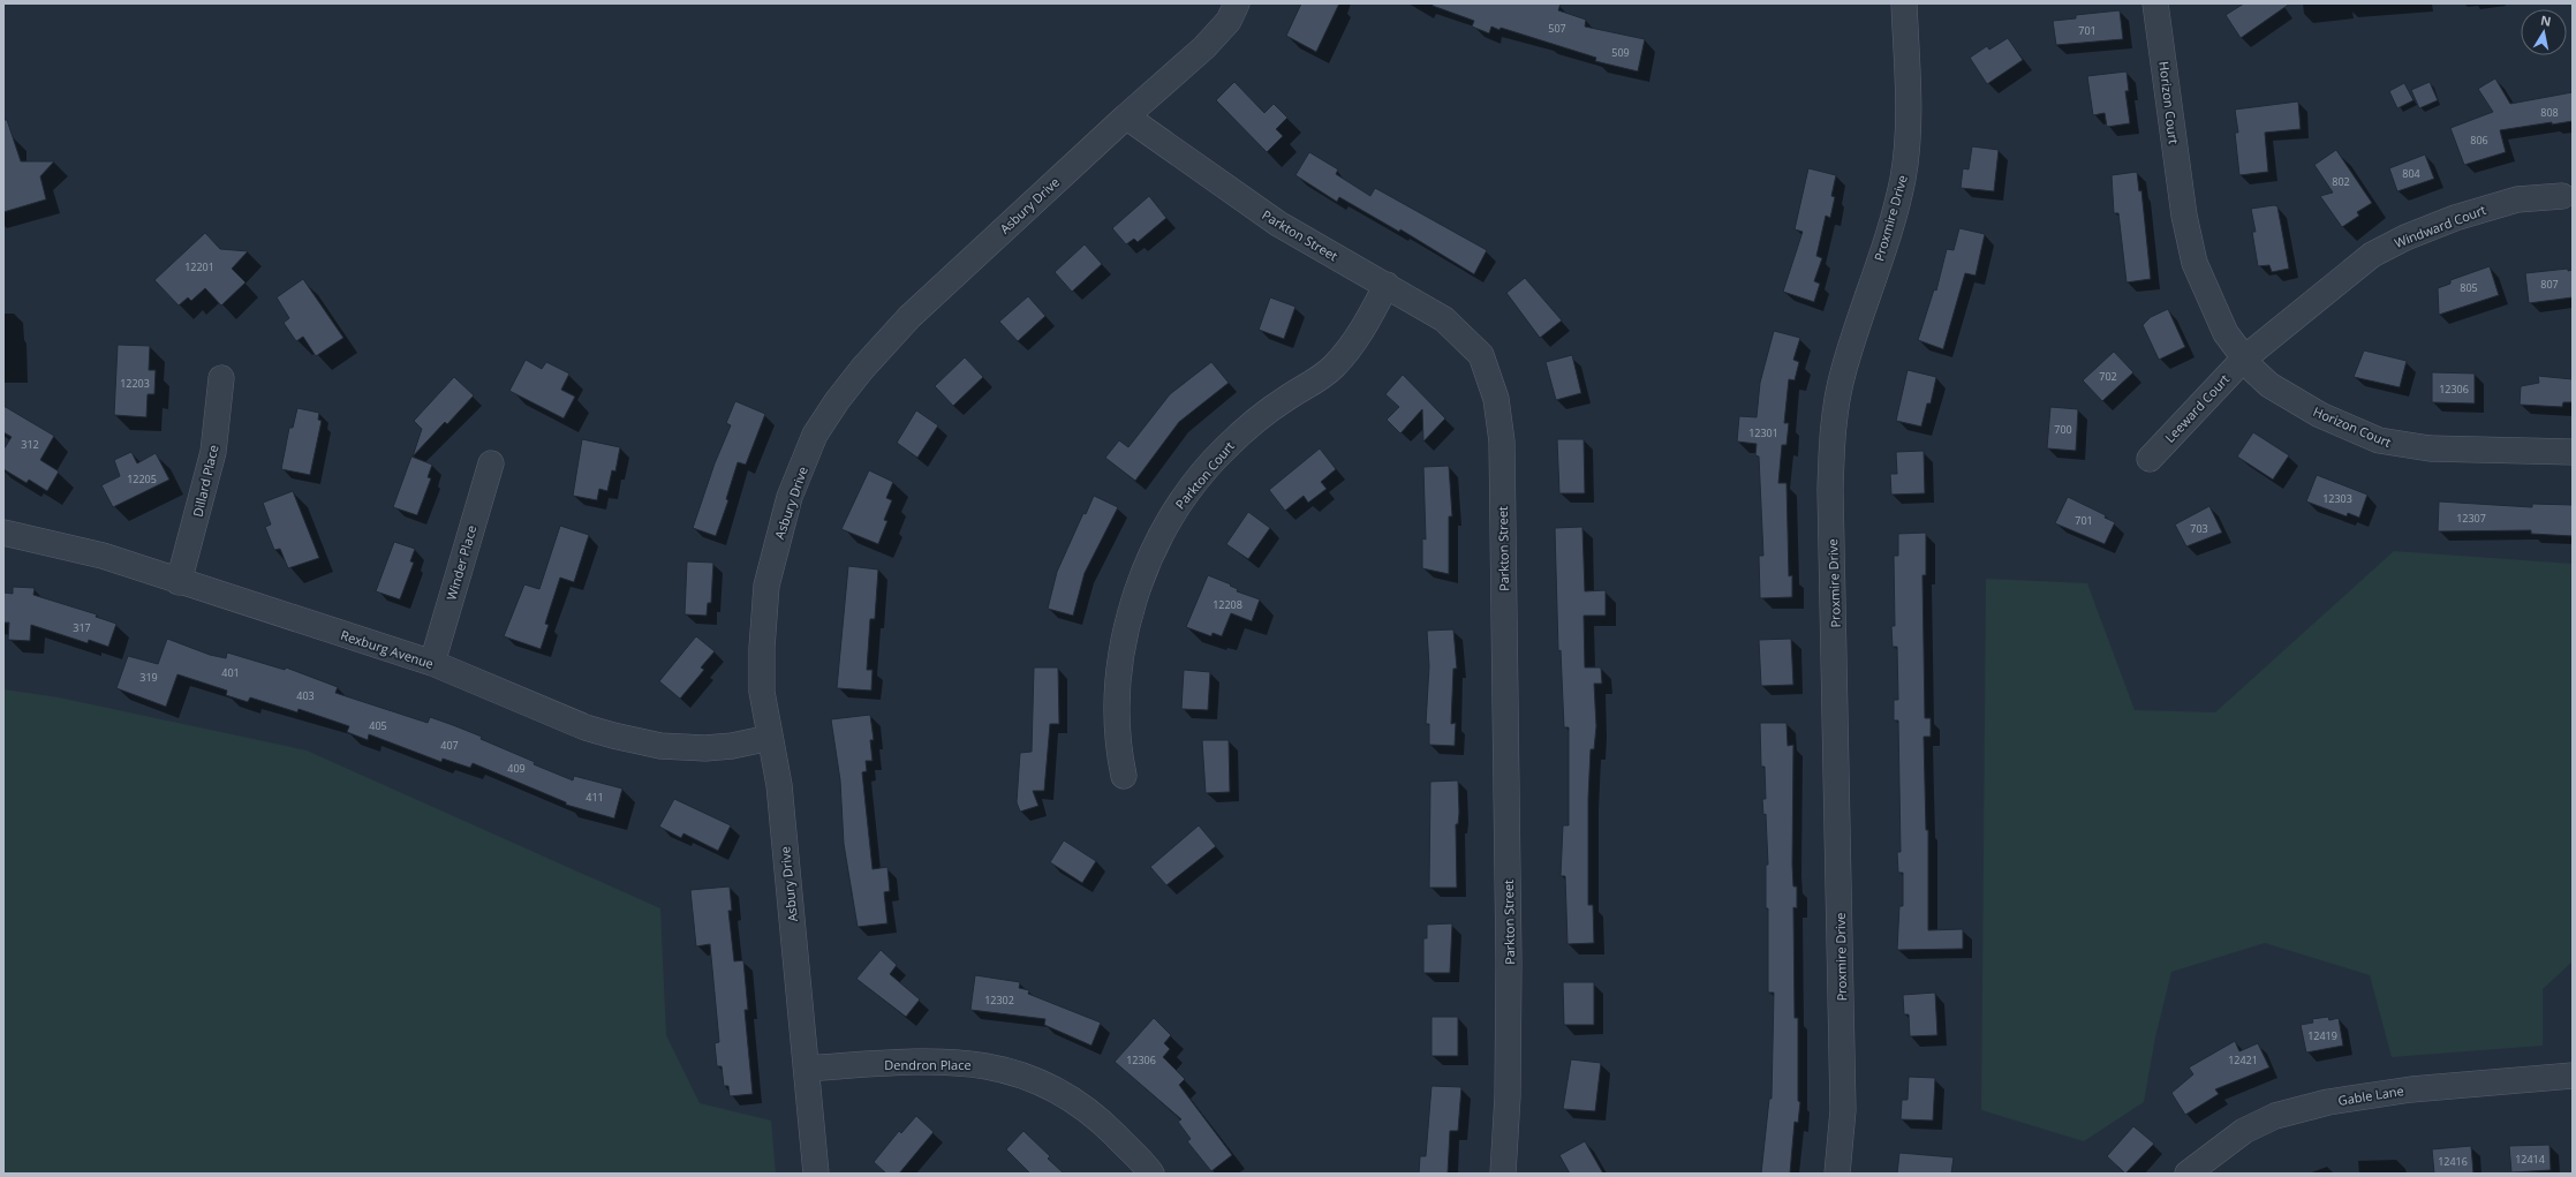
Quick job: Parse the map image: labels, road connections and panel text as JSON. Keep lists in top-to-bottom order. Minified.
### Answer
{"streets":{"street":["Horizon Court","Asbury Drive","Proxmire Drive","Windward Court","Parkton Street","Leeward Court","Parkton Court","Dillard Place","Winder Place","Rexburg Avenue","Dendron Place","Gable Lane"]},"crossings":[["Horizon Court","Windward Court"],["Horizon Court","Leeward Court"],["Asbury Drive","Parkton Street"],["Asbury Drive","Rexburg Avenue"],["Asbury Drive","Dendron Place"],["Windward Court","Leeward Court"],["Parkton Street","Parkton Court"],["Dillard Place","Rexburg Avenue"],["Winder Place","Rexburg Avenue"]],"house_numbers":["507","701","509","808","806","804","802","12201","807","805","702","12203","12306","700","12301","312","12205","12303","12307","701","703","12208","317","401","319","403","405","407","409","411","12302","12419","12306","12421","12414","12416"],"north":"top"}
